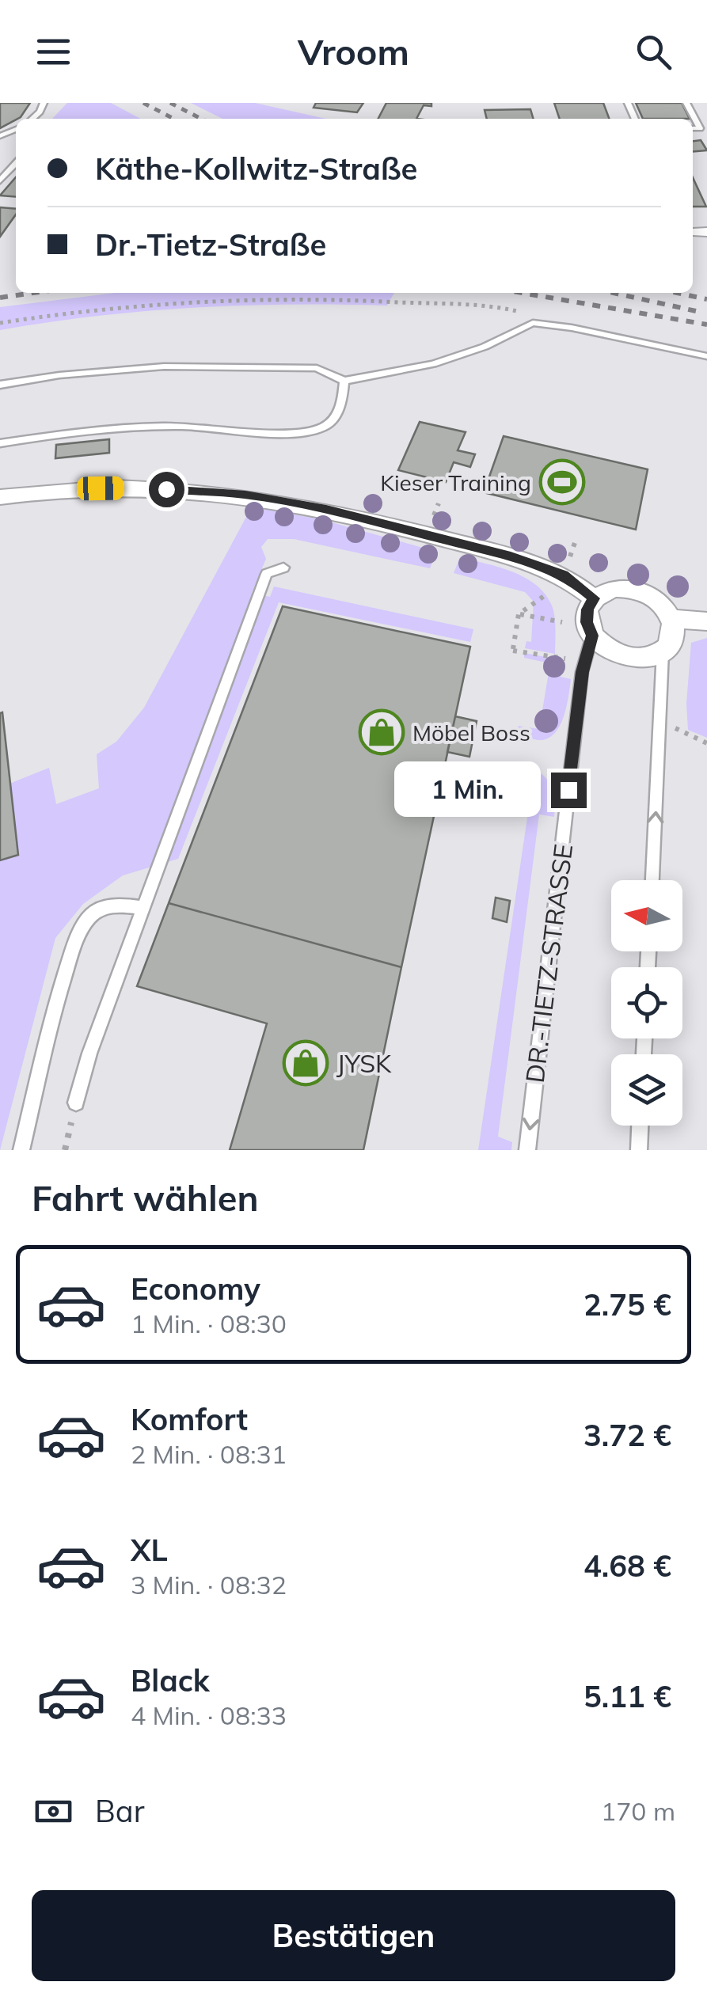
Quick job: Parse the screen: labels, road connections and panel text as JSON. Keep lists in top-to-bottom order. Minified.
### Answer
{"streets":{"lane":["DR.-TIETZ-STRASSE"]},"places":{"sports":["Kieser Training"],"shop":["Möbel Boss","JYSK"]},"north":"left","page":{"header":"Vroom","banner":["Käthe-Kollwitz-Straße","Dr.-Tietz-Straße"],"bubble":"1 Min.","heading":"Fahrt wählen","list":[{"name":"Economy","note":"1 Min. · 08:30","value":"2.75 €"},{"name":"Komfort","note":"2 Min. · 08:31","value":"3.72 €"},{"name":"XL","note":"3 Min. · 08:32","value":"4.68 €"},{"name":"Black","note":"4 Min. · 08:33","value":"5.11 €"}],"pay":["Bar","170 m"],"buttons":"Bestätigen"}}
